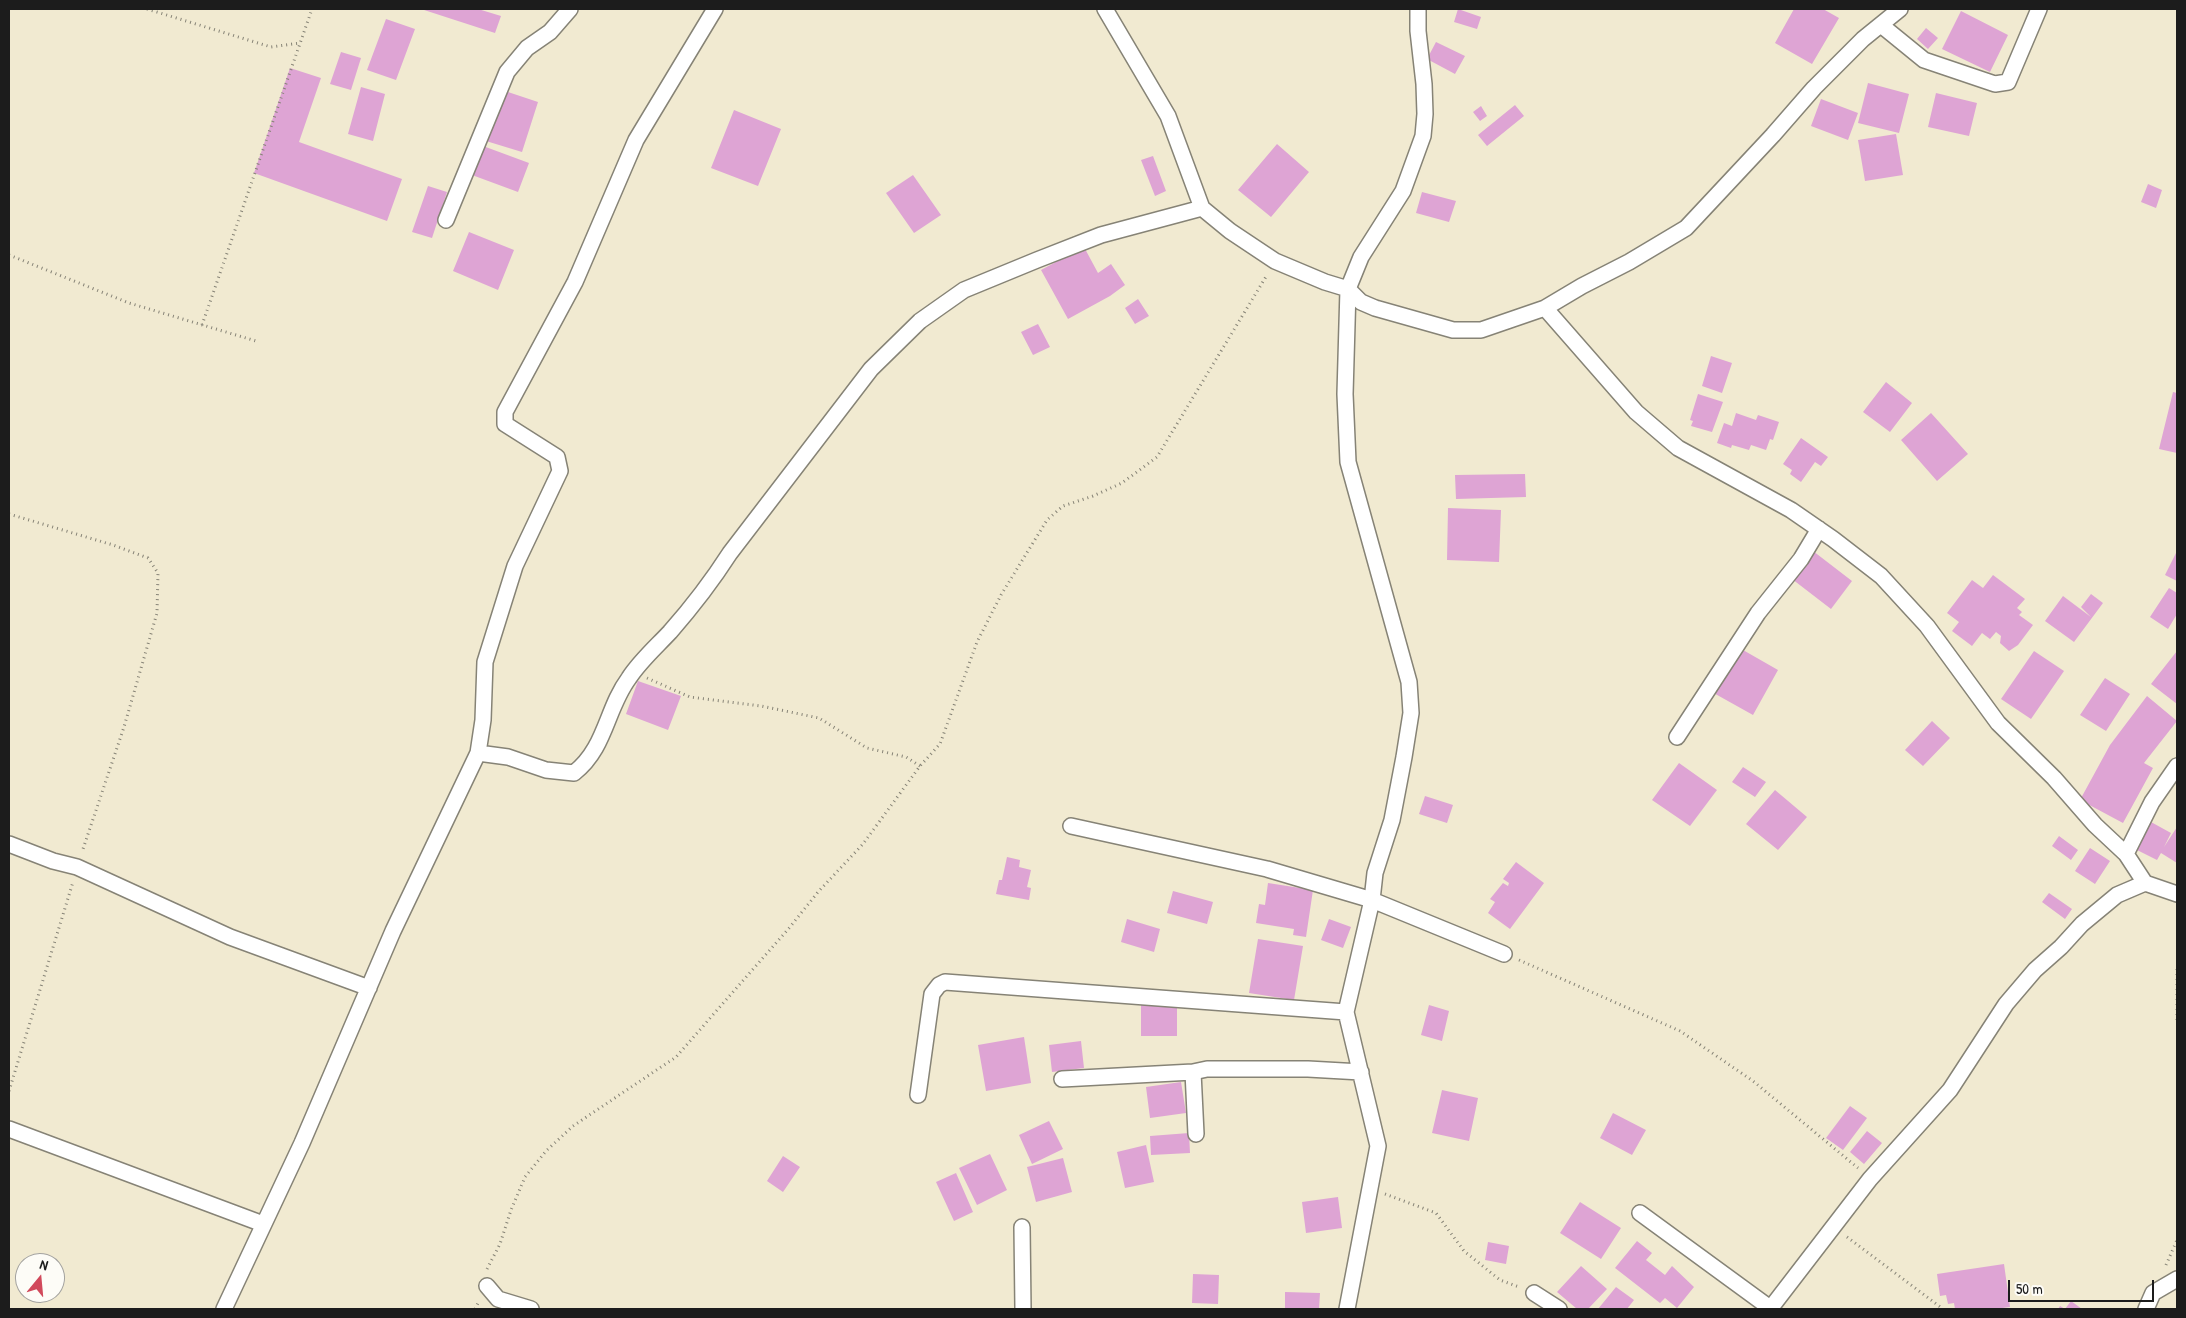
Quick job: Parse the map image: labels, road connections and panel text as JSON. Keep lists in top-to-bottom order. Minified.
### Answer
{"scale_bar":"50 m","north":"top"}
